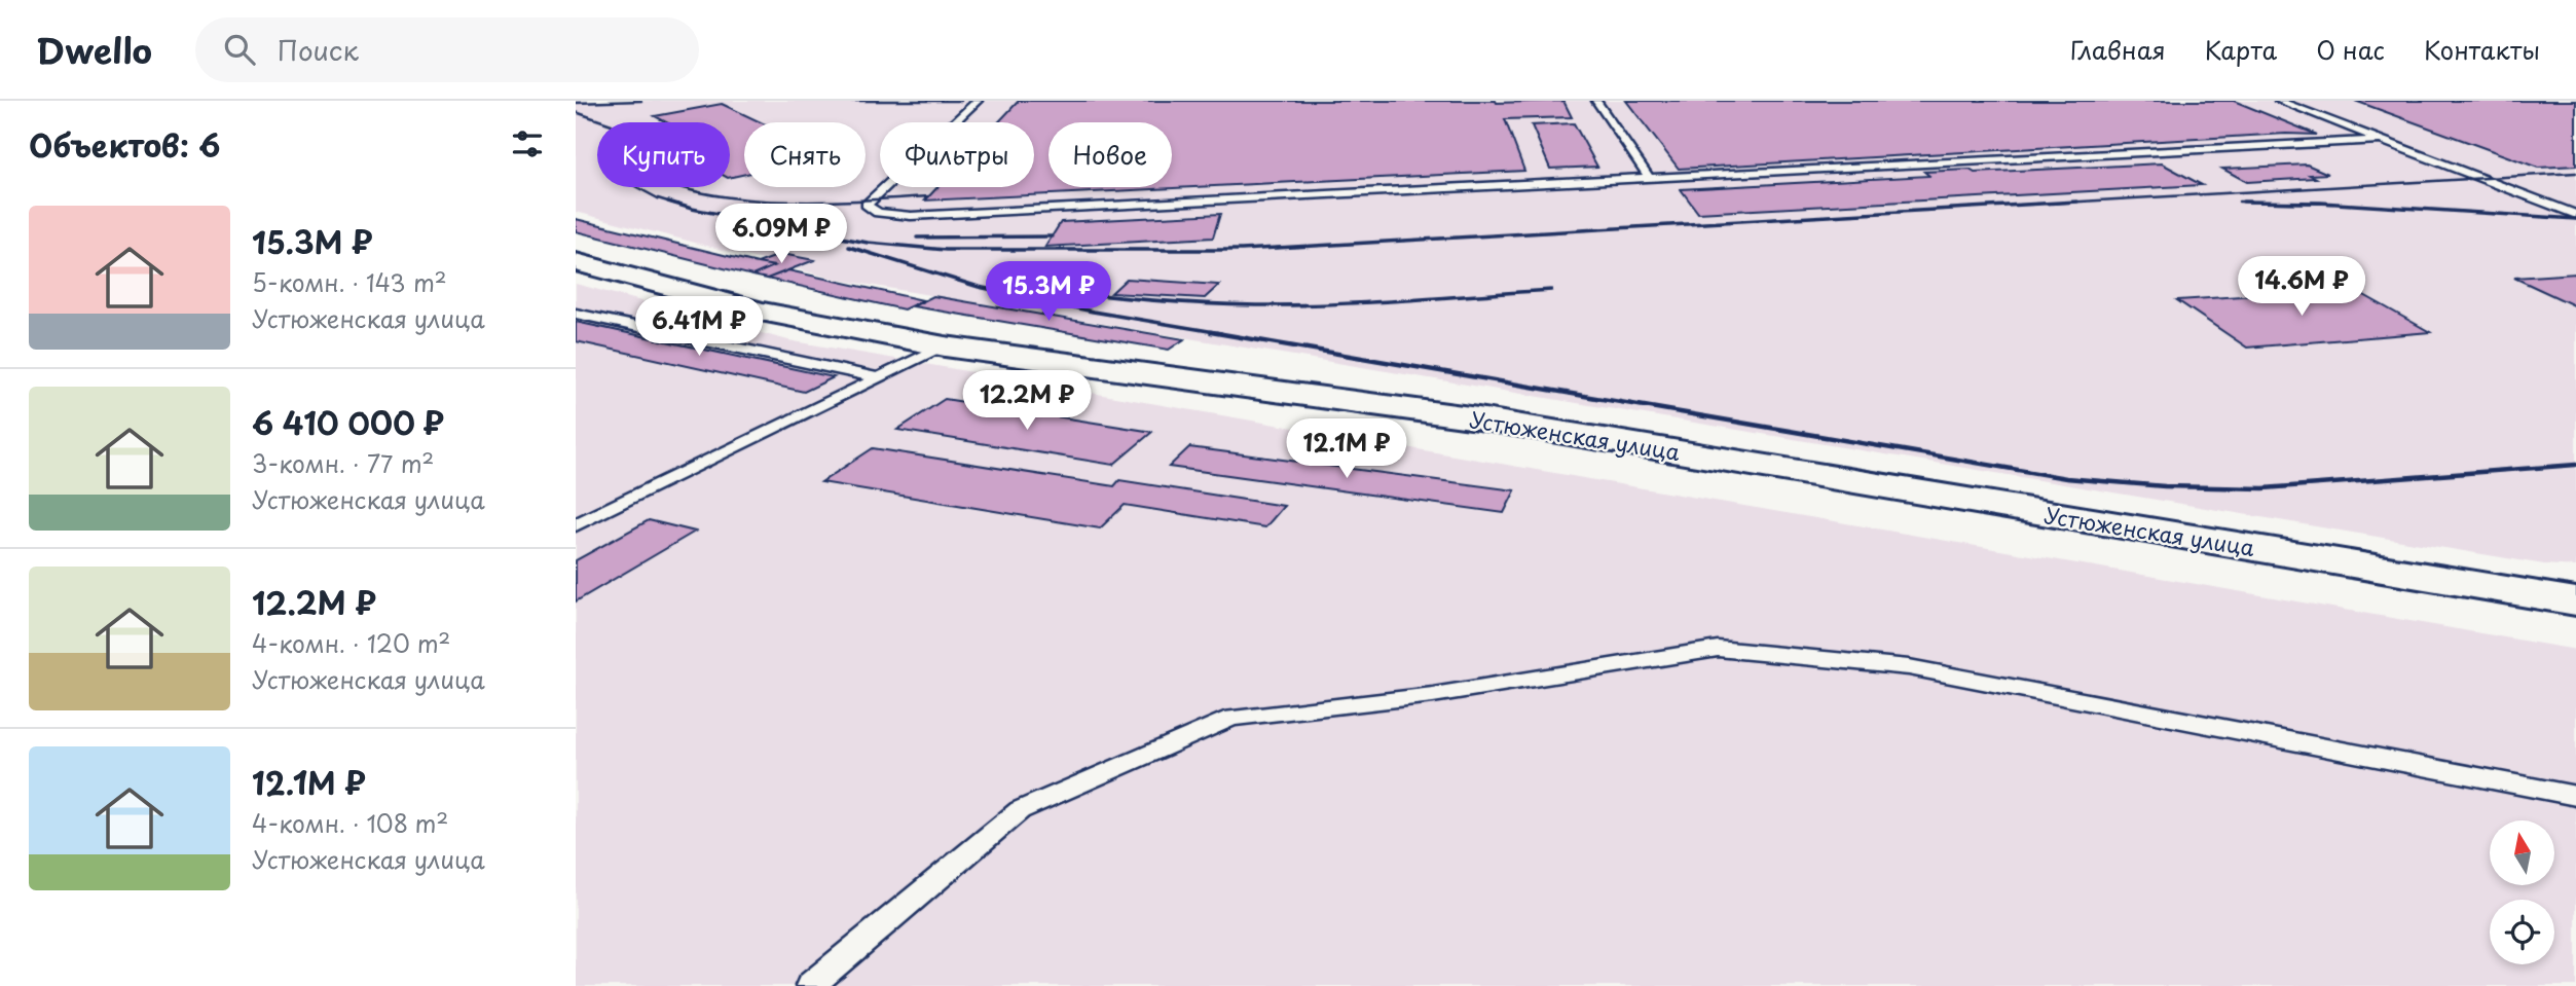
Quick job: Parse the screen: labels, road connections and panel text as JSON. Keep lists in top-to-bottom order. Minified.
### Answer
{"streets":{"main road":["Устюженская улица"]},"north":"top","page":{"header":"Dwello","search":"Поиск","nav":["Главная","Карта","О нас","Контакты"],"heading":"Объектов: 6","chip":["Купить","Снять","Фильтры","Новое"],"list":[{"name":"15.3M ₽","note":"5-комн. · 143 m² · Устюженская улица"},{"name":"6 410 000 ₽","note":"3-комн. · 77 m² · Устюженская улица"},{"name":"12.2M ₽","note":"4-комн. · 120 m² · Устюженская улица"},{"name":"12.1M ₽","note":"4-комн. · 108 m² · Устюженская улица"}],"price":["6.09M ₽","14.6M ₽","15.3M ₽","6.41M ₽","12.2M ₽","12.1M ₽"]}}
